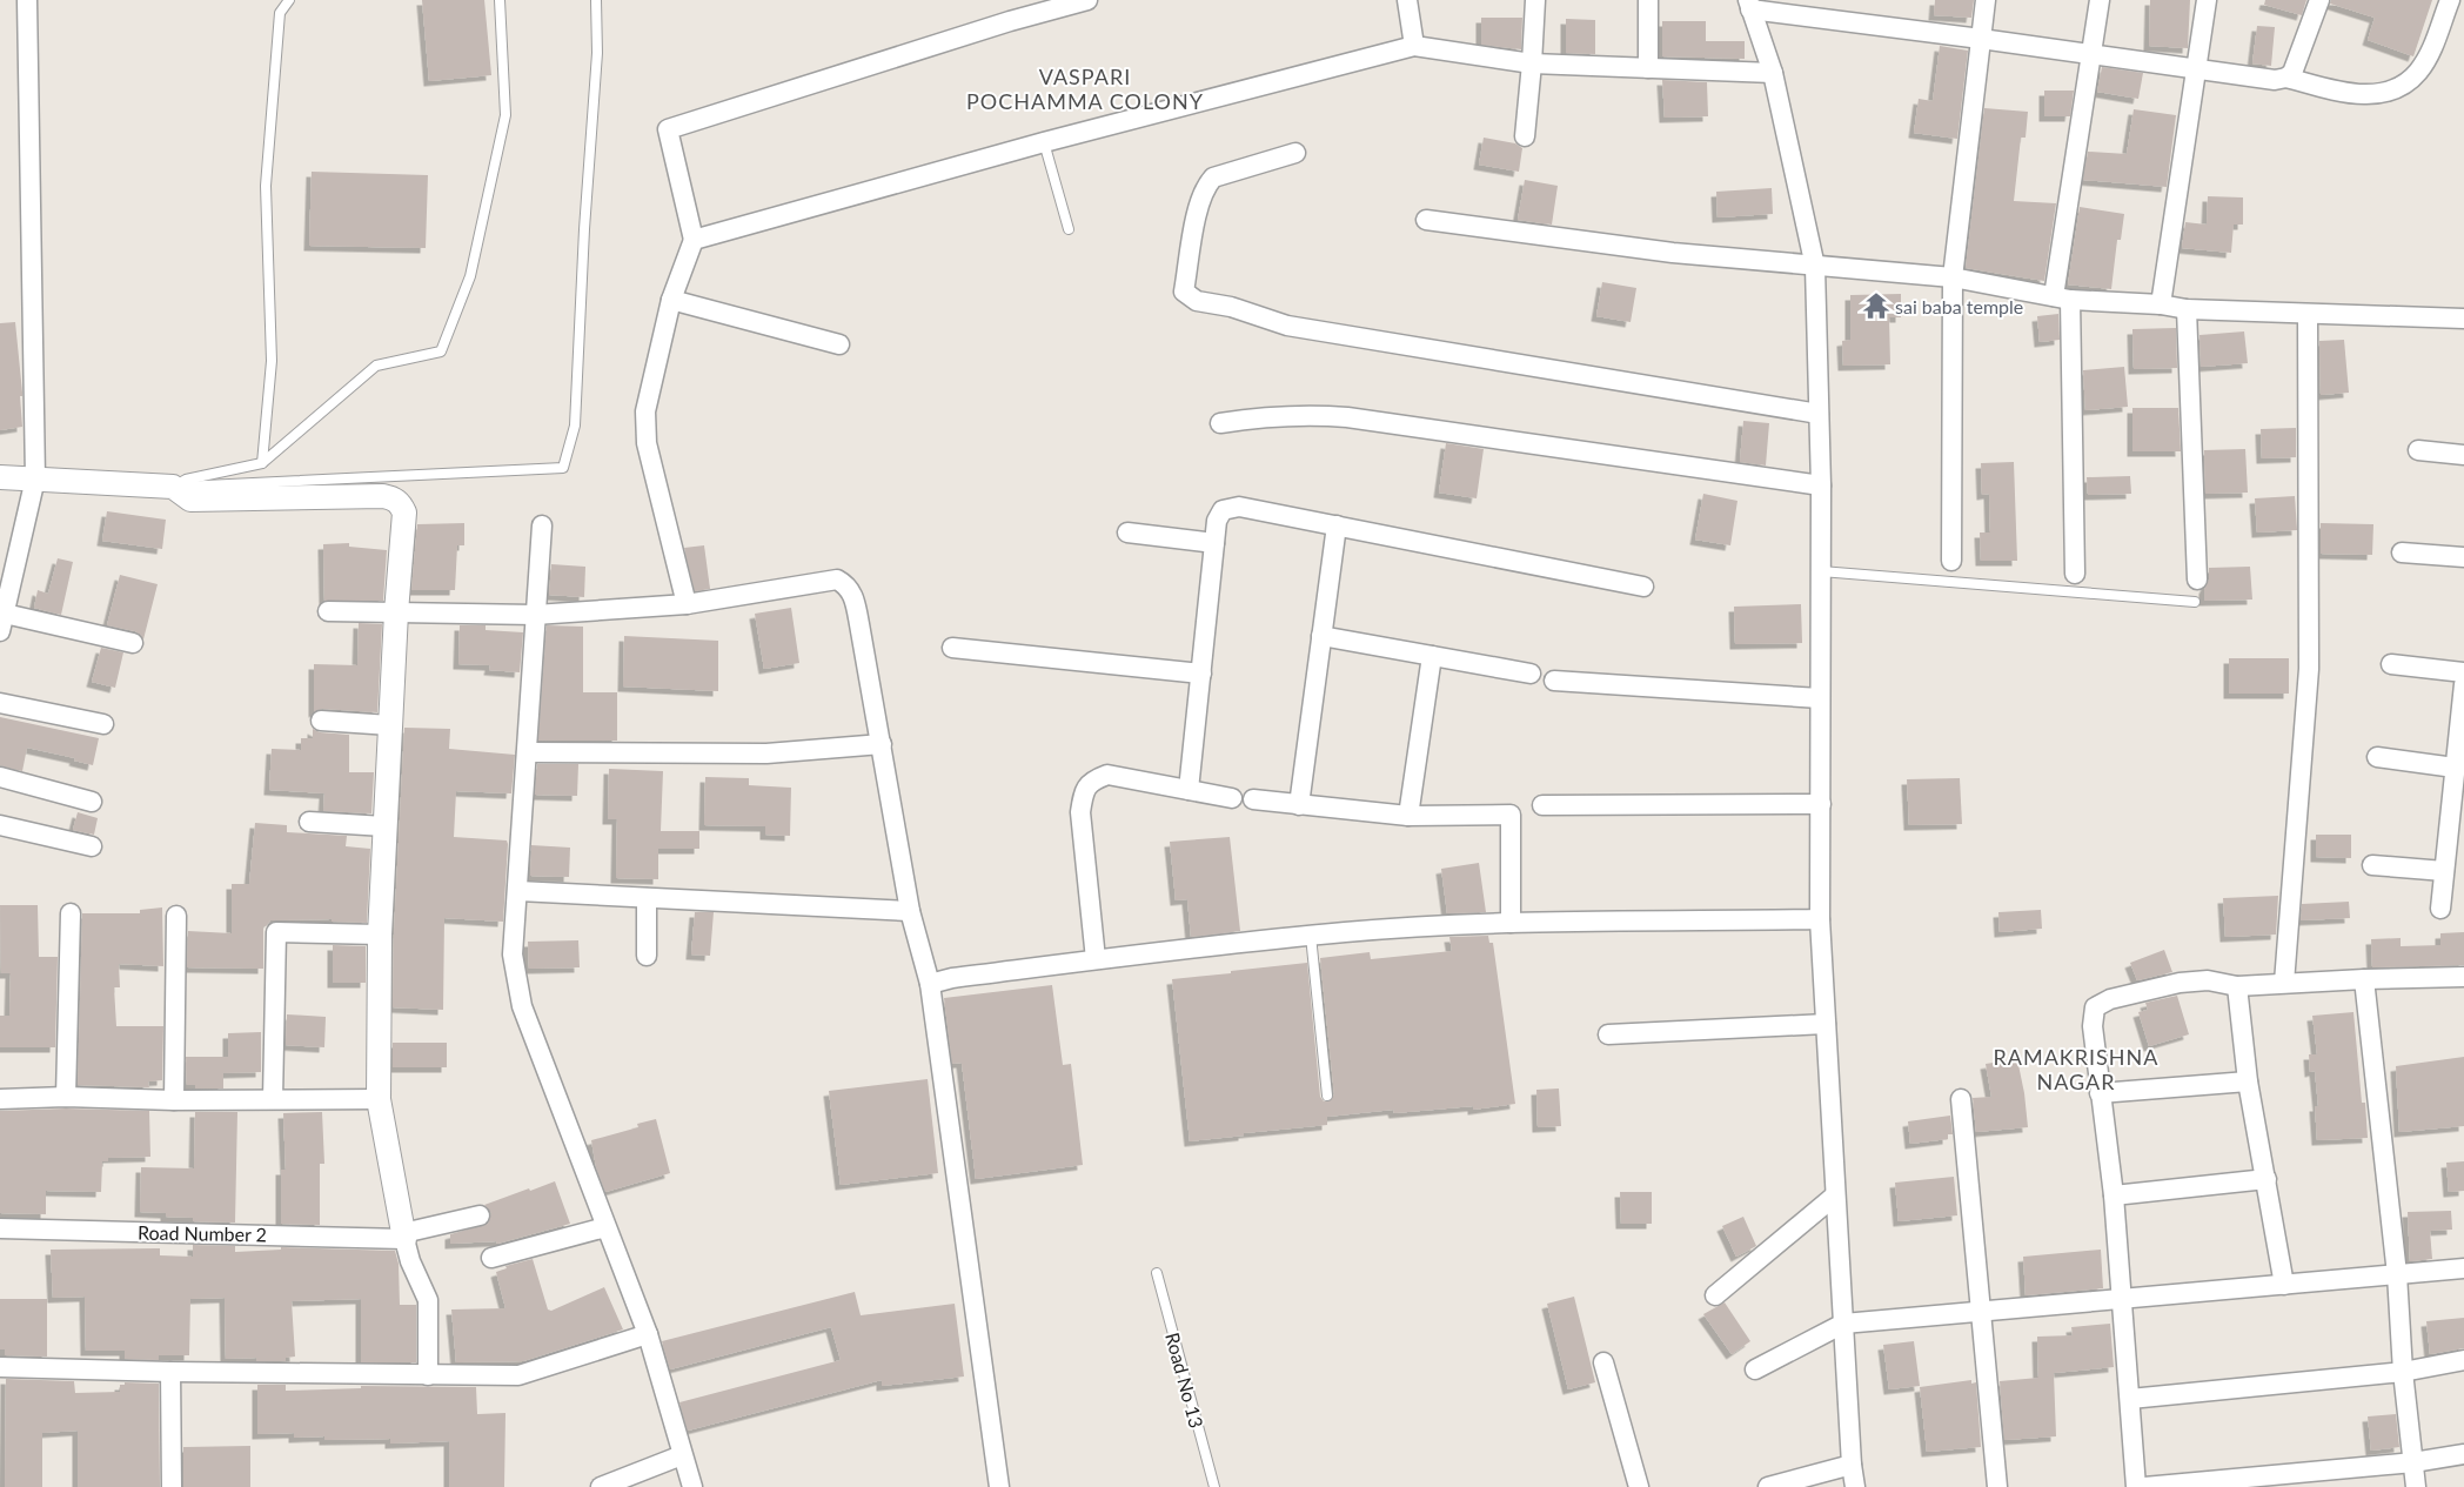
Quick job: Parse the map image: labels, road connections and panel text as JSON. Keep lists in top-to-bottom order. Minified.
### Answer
{"streets":{"street":["Road Number 2"],"lane":["Road No 13"]},"districts":["VASPARI POCHAMMA COLONY","RAMAKRISHNA NAGAR"],"places":{"temple":["sai baba temple"]}}
